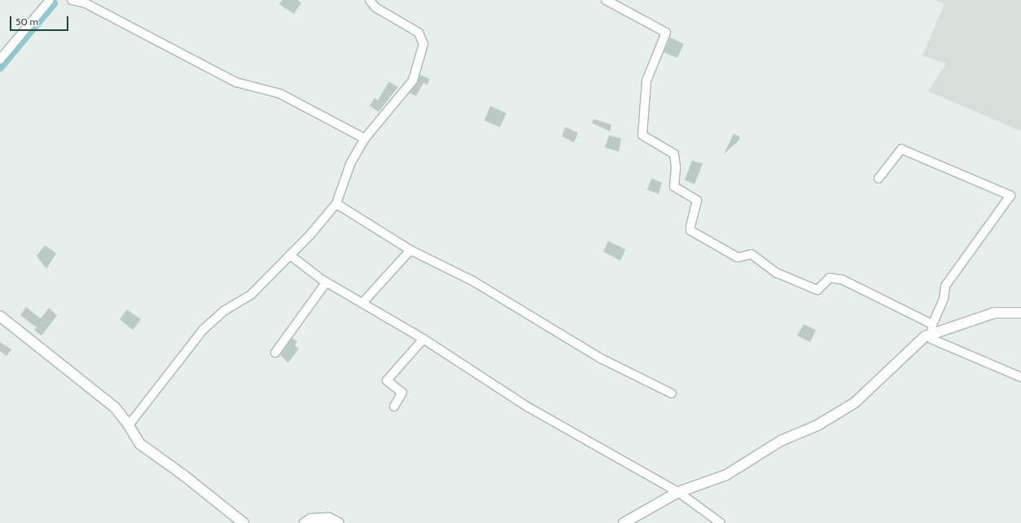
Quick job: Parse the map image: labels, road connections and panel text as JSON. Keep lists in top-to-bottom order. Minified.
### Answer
{"scale_bar":"50 m"}
